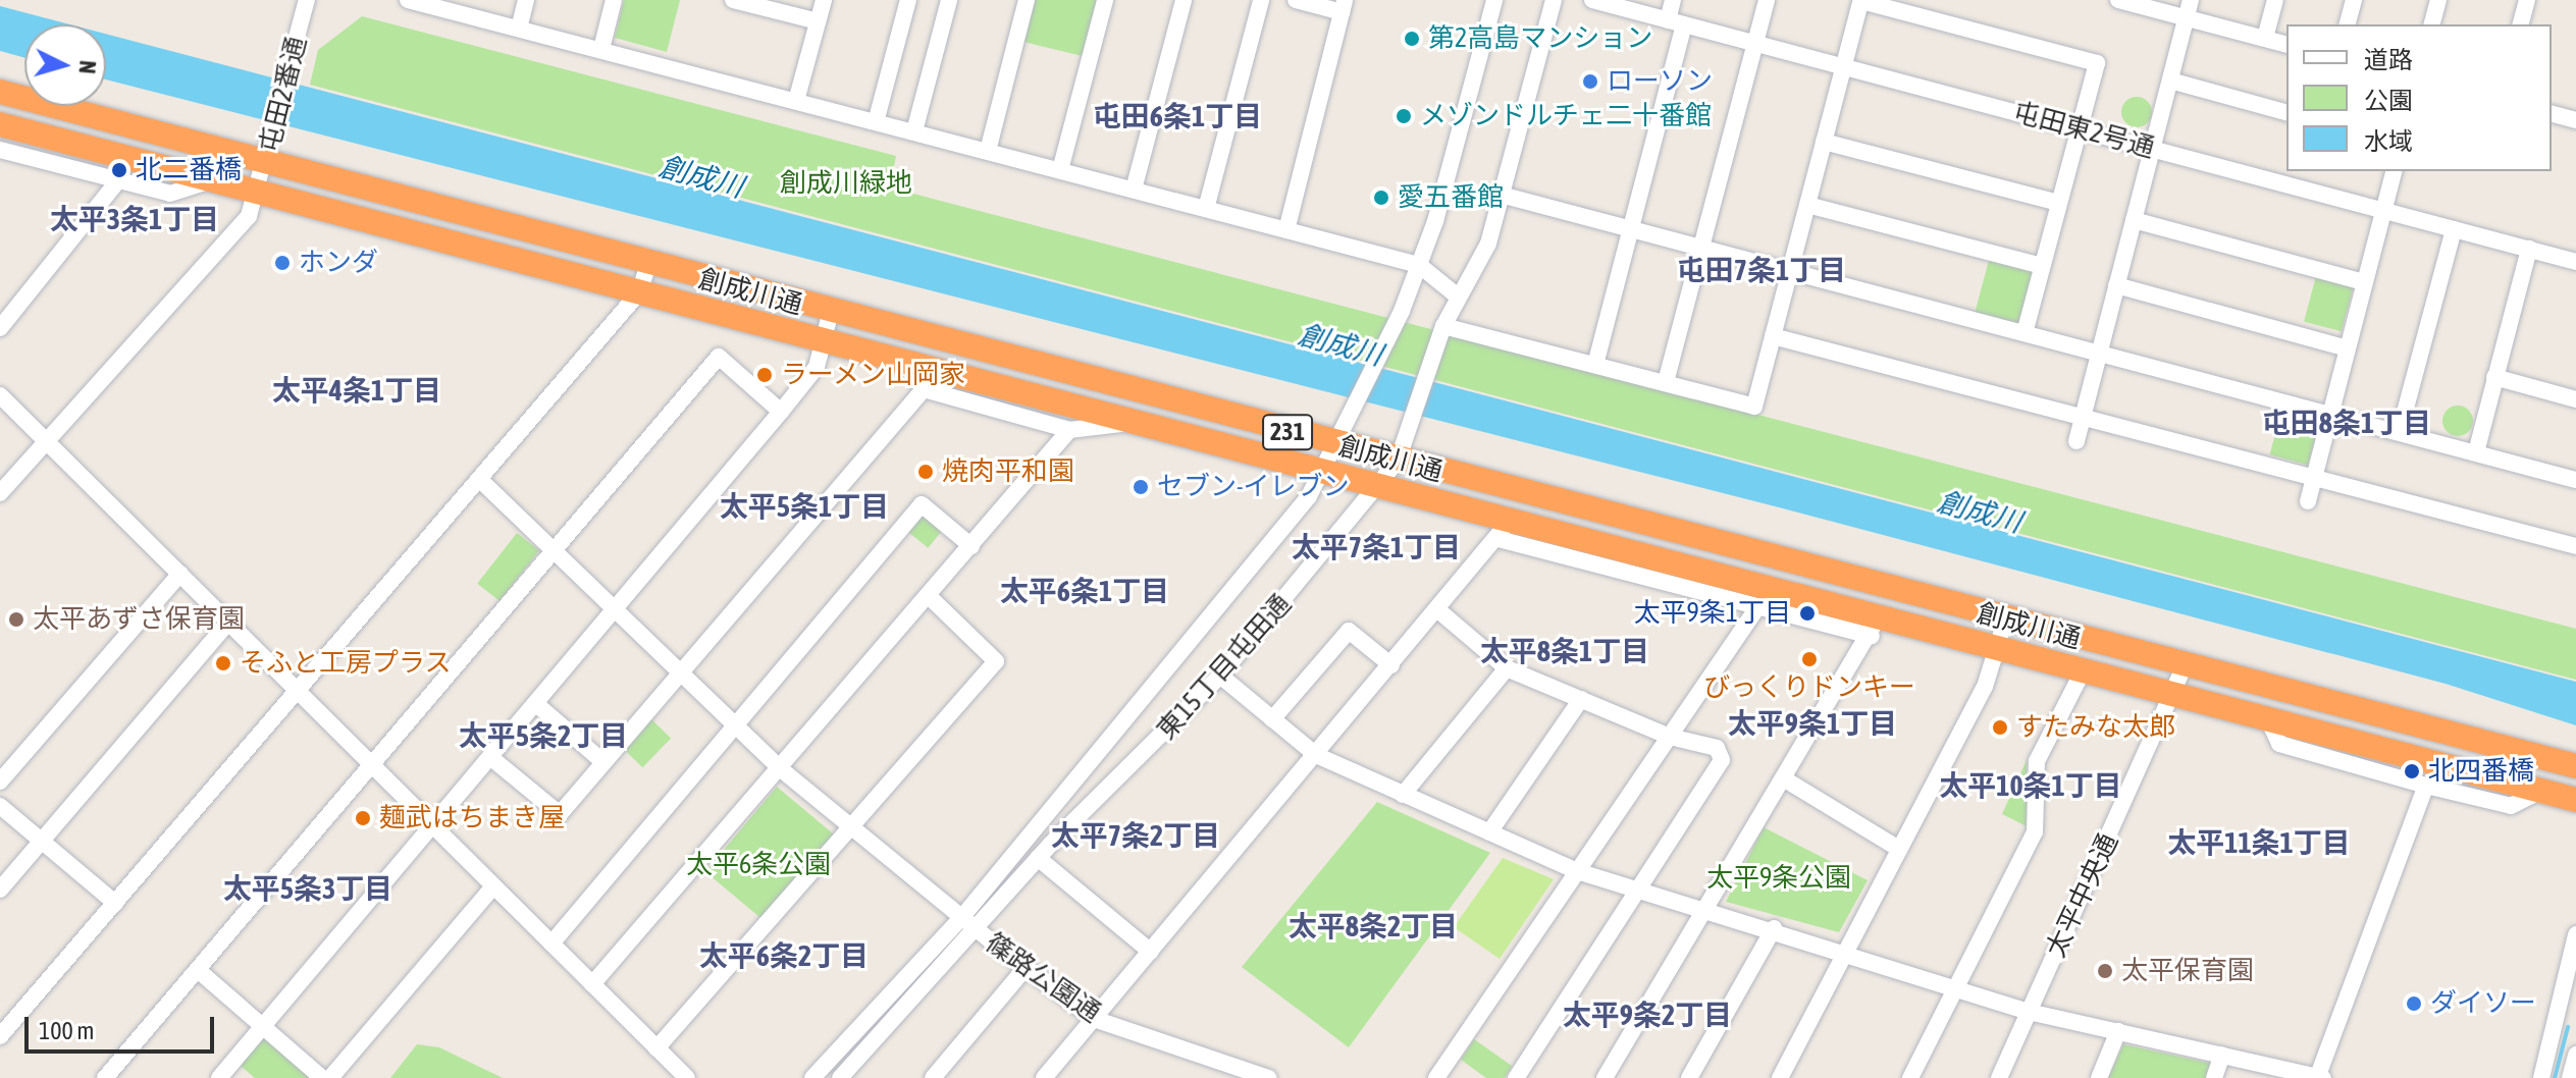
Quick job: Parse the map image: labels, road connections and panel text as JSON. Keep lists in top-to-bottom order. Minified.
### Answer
{"streets":{"highway":["創成川通","231"],"street":["屯田2番通","屯田東2号通","東15丁目屯田通","太平中央通","篠路公園通"]},"crossings":[["屯田2番通","創成川通"],["創成川通","東15丁目屯田通"],["創成川通","太平中央通"],["東15丁目屯田通","篠路公園通"]],"districts":["屯田6条1丁目","太平3条1丁目","屯田7条1丁目","太平4条1丁目","屯田8条1丁目","太平5条1丁目","太平7条1丁目","太平6条1丁目","太平8条1丁目","太平9条1丁目","太平5条2丁目","太平10条1丁目","太平7条2丁目","太平11条1丁目","太平5条3丁目","太平8条2丁目","太平6条2丁目","太平9条2丁目"],"water":["創成川"],"parks":["創成川緑地","太平6条公園","太平9条公園"],"places":["第2高島マンション","ローソン","メゾンドルチェ二十番館","北二番橋","愛五番館","ホンダ","ラーメン山岡家","焼肉平和園","セブン-イレブン","太平9条1丁目","太平あずさ保育園","びっくりドンキー","そふと工房プラス","すたみな太郎","北四番橋","麺武はちまき屋","太平保育園","ダイソー"],"legend":["道路","公園","水域"],"scale_bar":"100 m","north":"right"}
